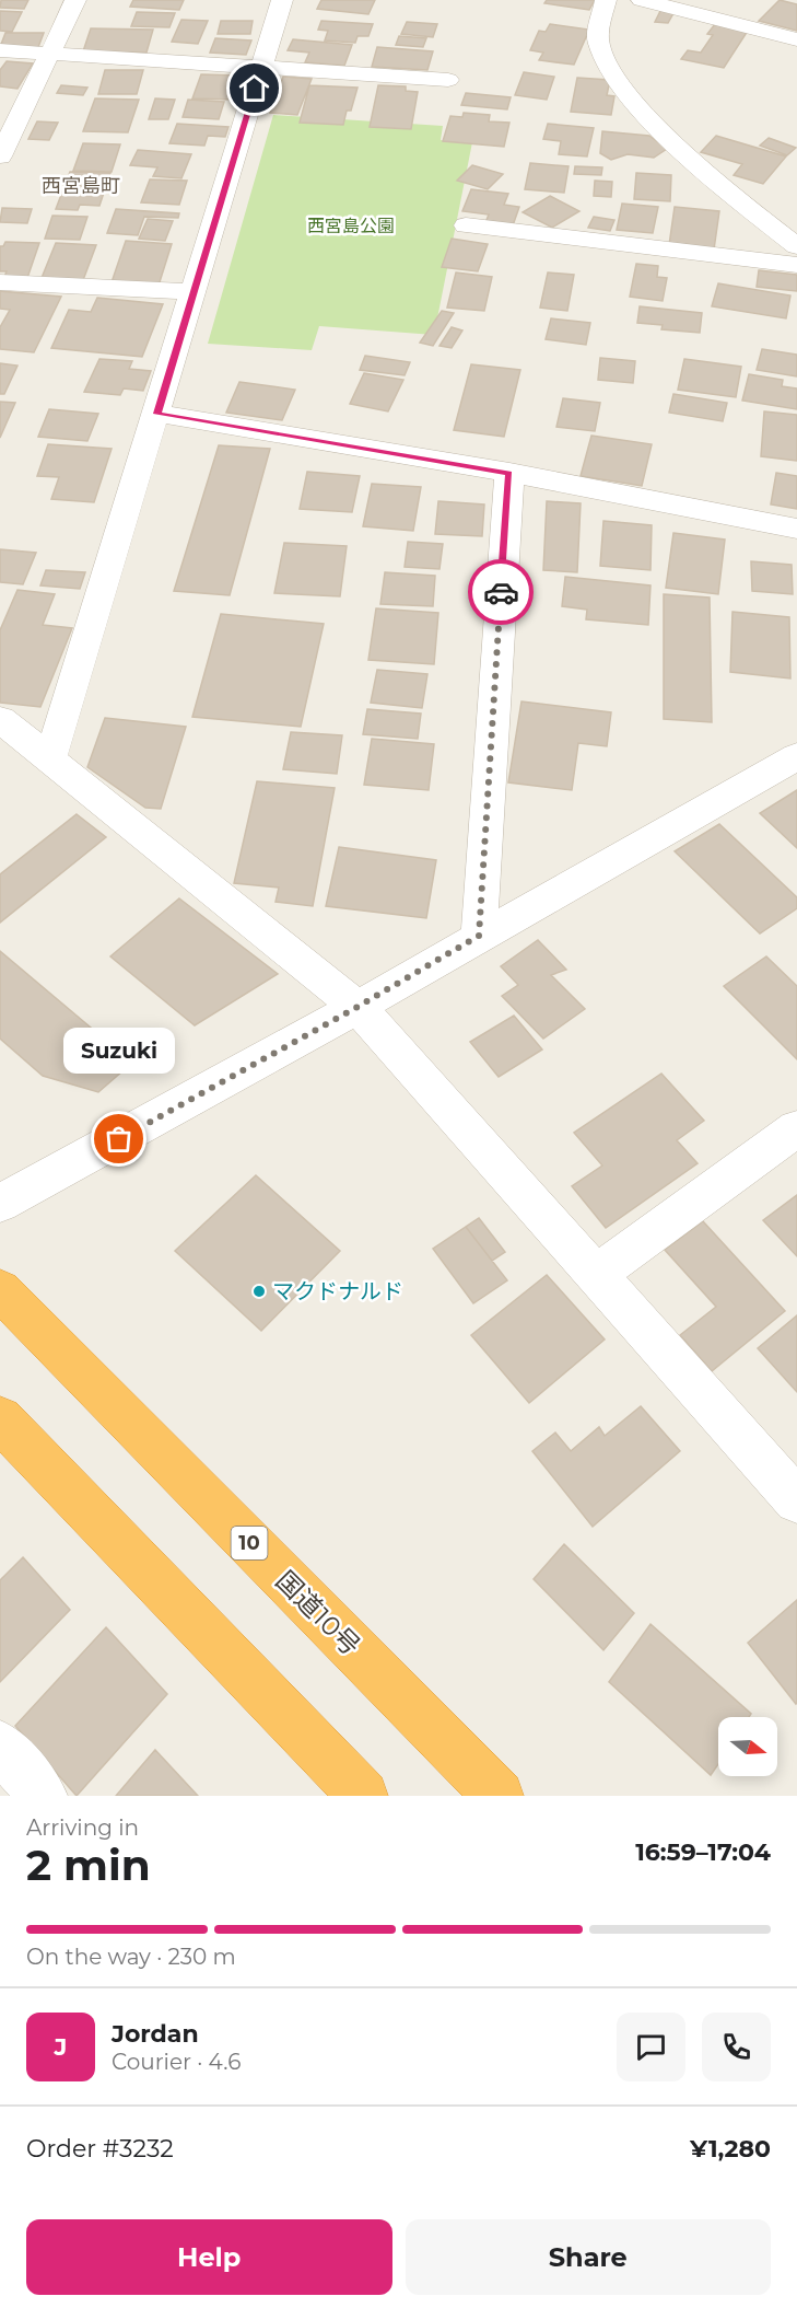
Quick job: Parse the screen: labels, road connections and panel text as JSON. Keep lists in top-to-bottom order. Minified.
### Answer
{"streets":{"highway":["10","国道10号"]},"districts":["西宮島町"],"parks":["西宮島公園"],"places":["Suzuki","マクドナルド"],"north":"right","page":{"bubble":"Suzuki","heading":["2 min","Arriving in","16:59–17:04"],"panel":["Jordan","Courier · 4.6","Order #3232","¥1,280"],"bar":"On the way · 230 m","round":"J","buttons":["Help","Share"]}}
